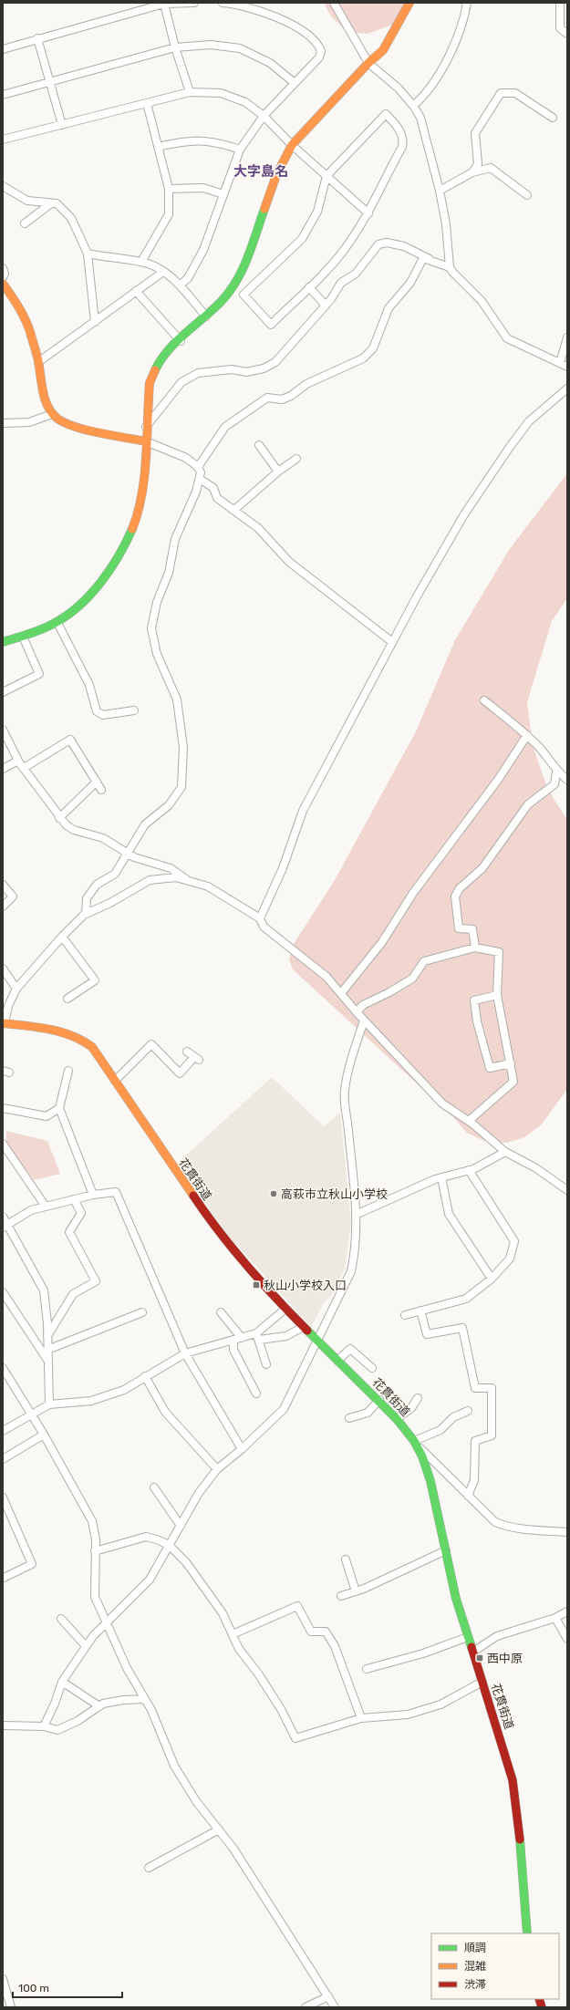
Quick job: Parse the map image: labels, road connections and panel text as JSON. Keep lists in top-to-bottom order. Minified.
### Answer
{"streets":{"main road":["花貫街道"]},"districts":["大字島名"],"places":{"other":["高萩市立秋山小学校"],"transit":["秋山小学校入口","西中原"]},"legend":["順調","混雑","渋滞"],"scale_bar":"100 m"}
